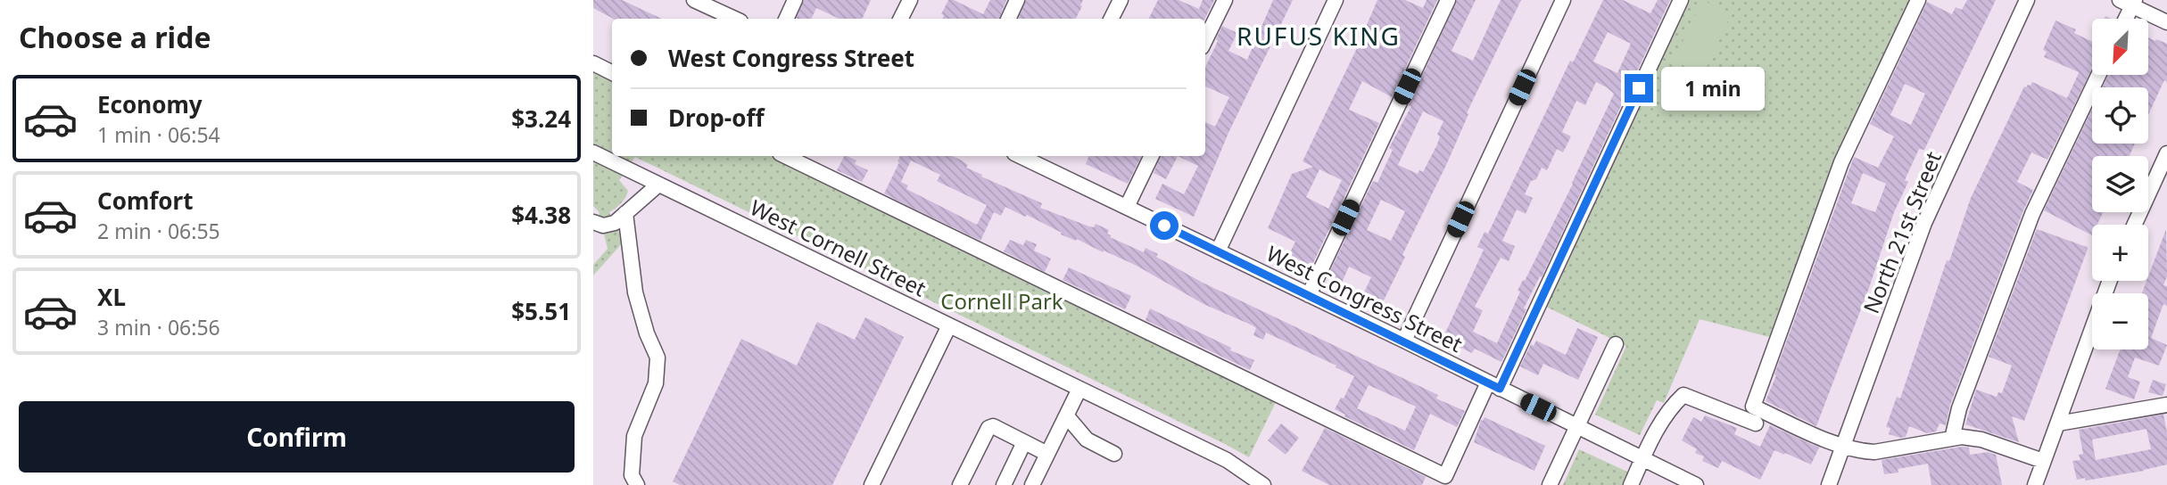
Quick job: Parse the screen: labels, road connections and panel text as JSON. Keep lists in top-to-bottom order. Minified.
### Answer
{"streets":{"street":["North 21st Street","West Cornell Street","West Congress Street"]},"districts":["RUFUS KING"],"parks":["Cornell Park"],"north":"bottom left","page":{"heading":"Choose a ride","map_buttons":["+","−"],"banner":["West Congress Street","Drop-off"],"bubble":"1 min","list":[{"name":"Economy","note":"1 min · 06:54","value":"$3.24"},{"name":"Comfort","note":"2 min · 06:55","value":"$4.38"},{"name":"XL","note":"3 min · 06:56","value":"$5.51"}],"buttons":"Confirm"}}
